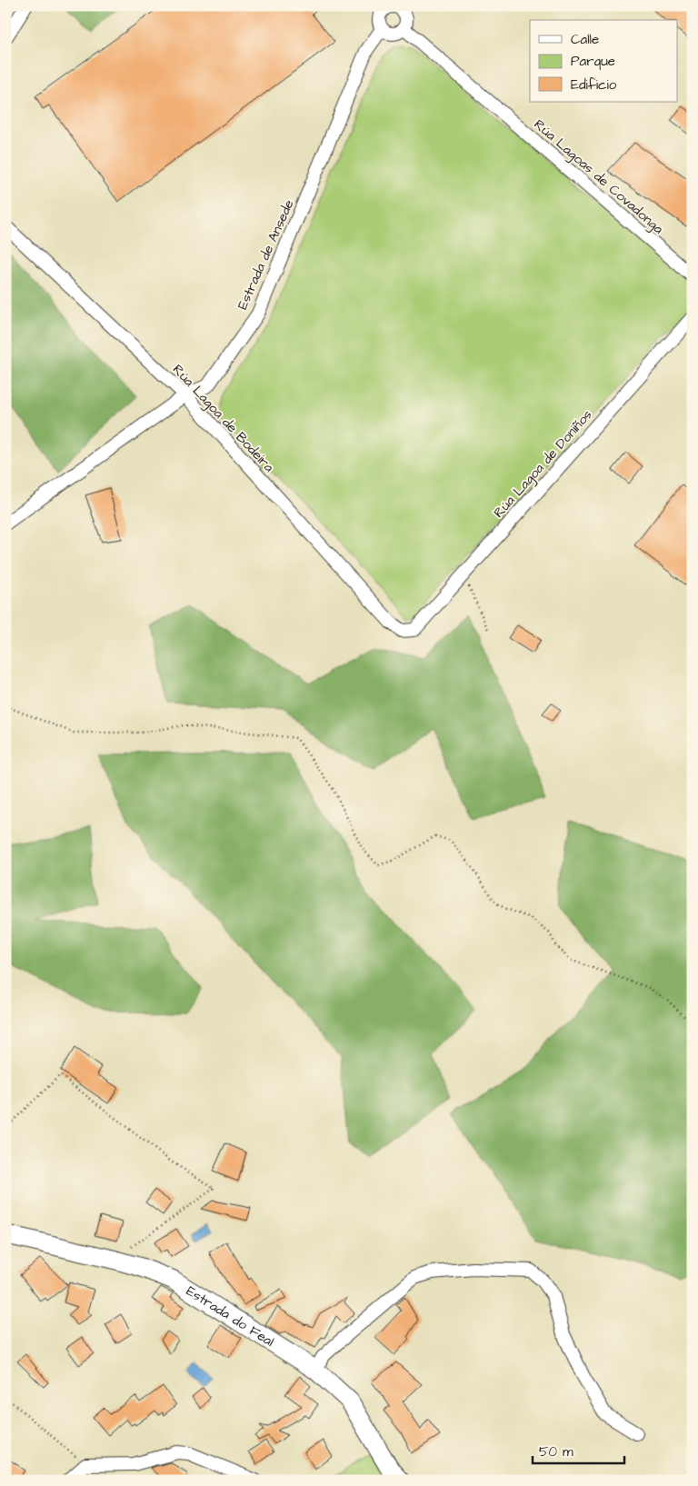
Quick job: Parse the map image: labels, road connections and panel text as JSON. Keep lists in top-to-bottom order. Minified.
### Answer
{"streets":{"main road":["Estrada do Feal"],"street":["Rúa Lagoas de Covadonga","Estrada de Ansede","Rúa Lagoa de Bodeira","Rúa Lagoa de Doniños"]},"crossings":[["Rúa Lagoas de Covadonga","Estrada de Ansede"],["Estrada de Ansede","Rúa Lagoa de Bodeira"],["Rúa Lagoa de Bodeira","Rúa Lagoa de Doniños"]],"legend":["Calle","Parque","Edificio"],"scale_bar":"50 m"}
